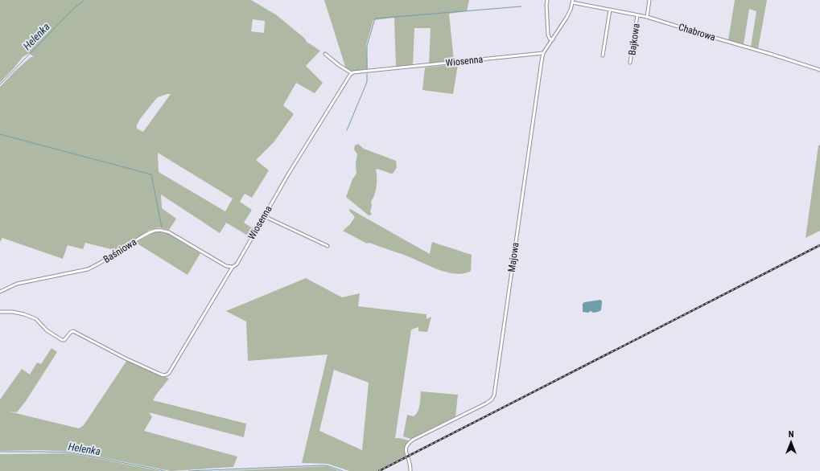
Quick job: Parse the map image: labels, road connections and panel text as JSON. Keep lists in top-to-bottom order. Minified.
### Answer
{"streets":{"street":["Chabrowa","Bajkowa","Wiosenna","Baśniowa","Majowa"]},"crossings":[["Chabrowa","Bajkowa"],["Chabrowa","Majowa"],["Wiosenna","Baśniowa"],["Wiosenna","Majowa"]],"water":["Helenka"],"north":"top"}
